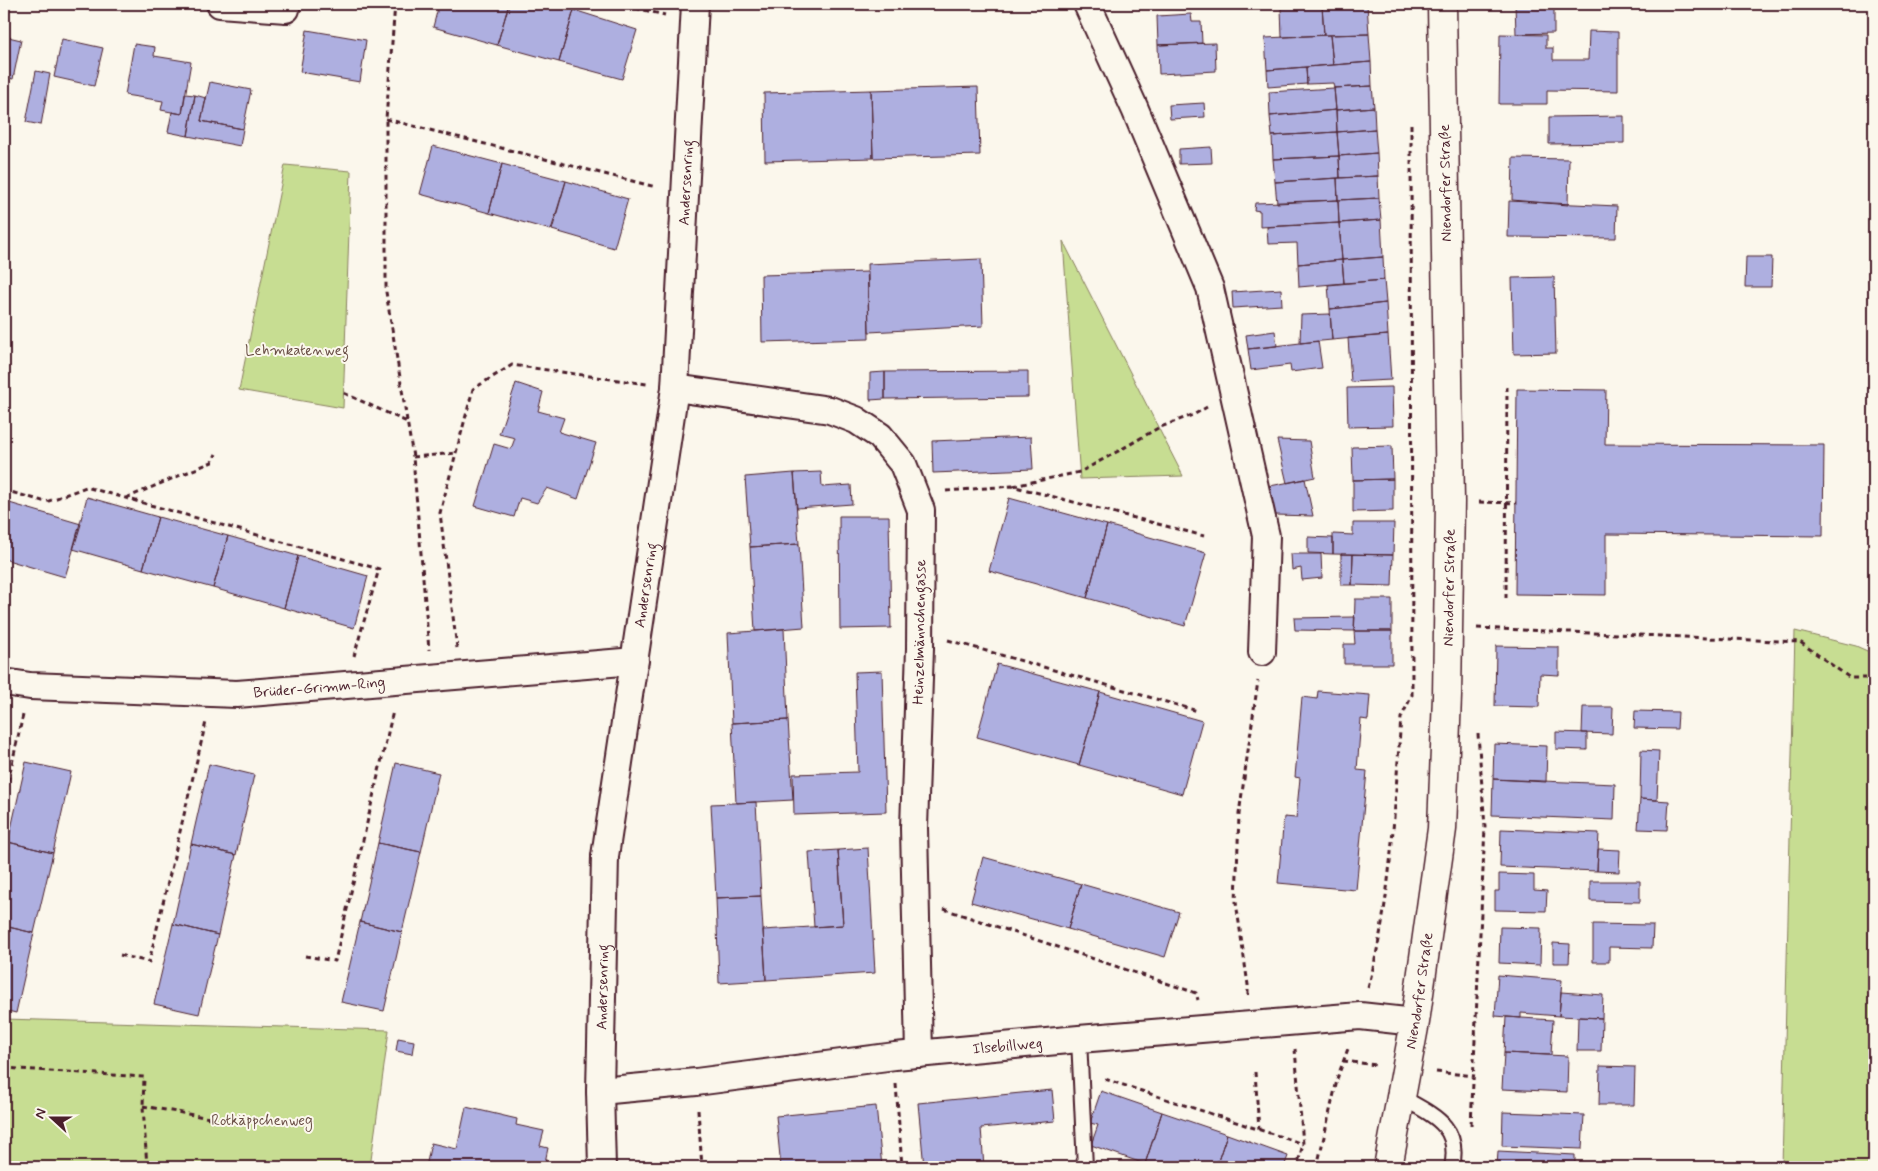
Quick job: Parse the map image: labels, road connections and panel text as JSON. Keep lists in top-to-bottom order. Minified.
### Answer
{"streets":{"main road":["Niendorfer Straße"],"street":["Andersenring","Heinzelmännchengasse","Brüder-Grimm-Ring","Ilsebillweg"]},"crossings":[["Andersenring","Heinzelmännchengasse"],["Andersenring","Brüder-Grimm-Ring"],["Andersenring","Ilsebillweg"],["Niendorfer Straße","Ilsebillweg"],["Heinzelmännchengasse","Ilsebillweg"]],"parks":["Lehmkatenweg","Rotkäppchenweg"],"north":"left"}
